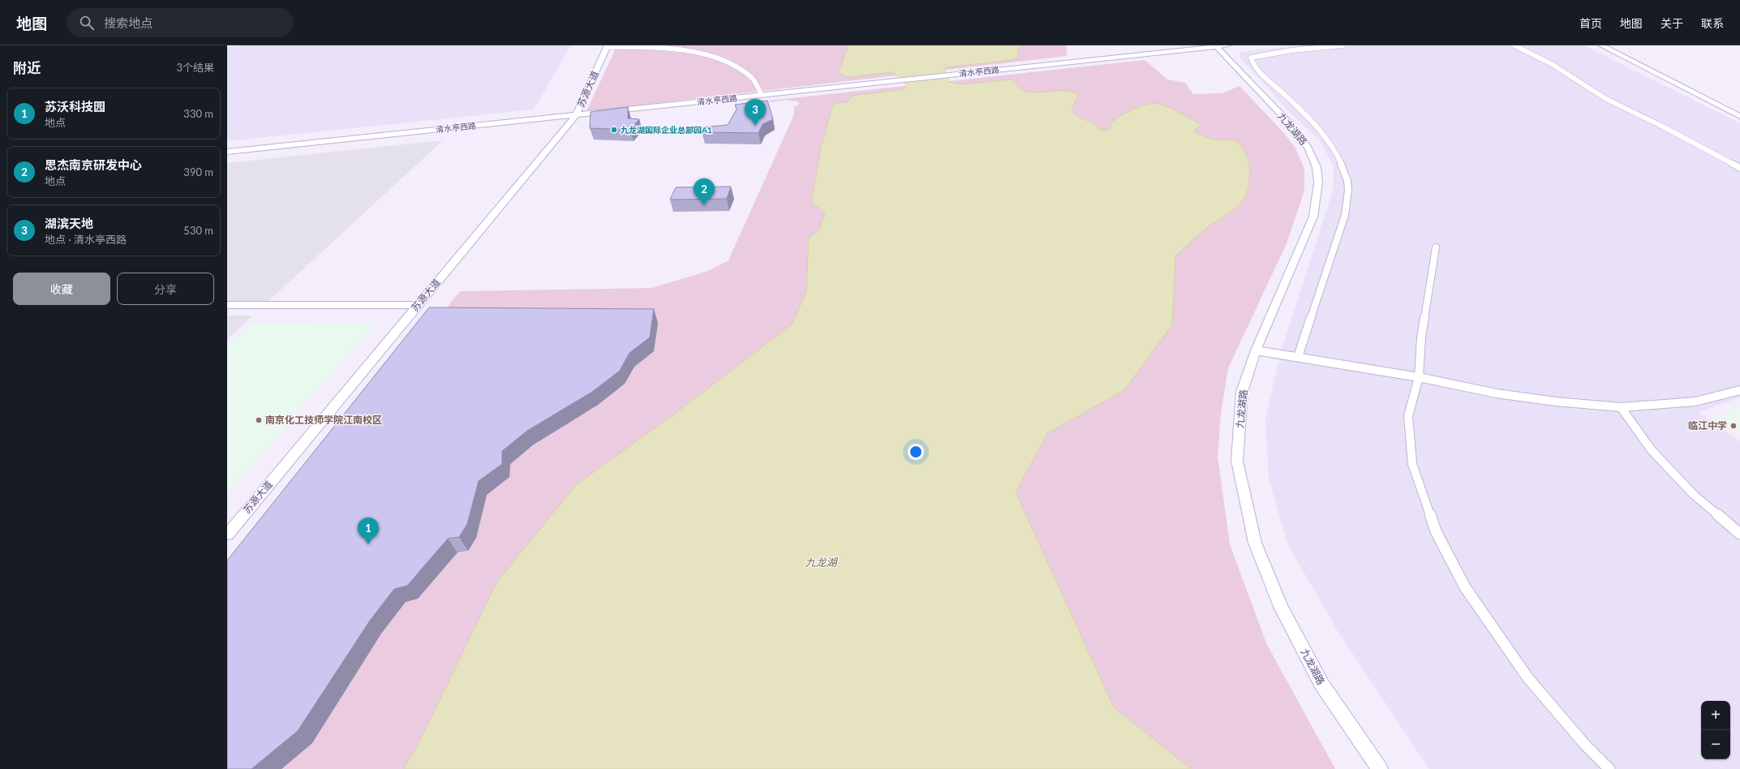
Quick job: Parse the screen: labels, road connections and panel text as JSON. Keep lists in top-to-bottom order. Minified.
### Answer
{"streets":{"main road":["清水亭西路","苏源大道","九龙湖路"]},"crossings":[["清水亭西路","苏源大道"],["清水亭西路","九龙湖路"]],"water":["九龙湖"],"places":["九龙湖国际企业总部园A1","南京化工技师学院江南校区","临江中学"],"page":{"header":"地图","search":"搜索地点","nav":["首页","地图","关于","联系"],"heading":["附近","3个结果"],"list":[{"mark":"1","name":"苏沃科技园","note":"地点","value":"330 m"},{"mark":"2","name":"思杰南京研发中心","note":"地点","value":"390 m"},{"mark":"3","name":"湖滨天地","note":"地点 · 清水亭西路","value":"530 m"}],"pins":["3","2","1"],"buttons":["收藏","分享"],"map_buttons":["+","−"]}}
